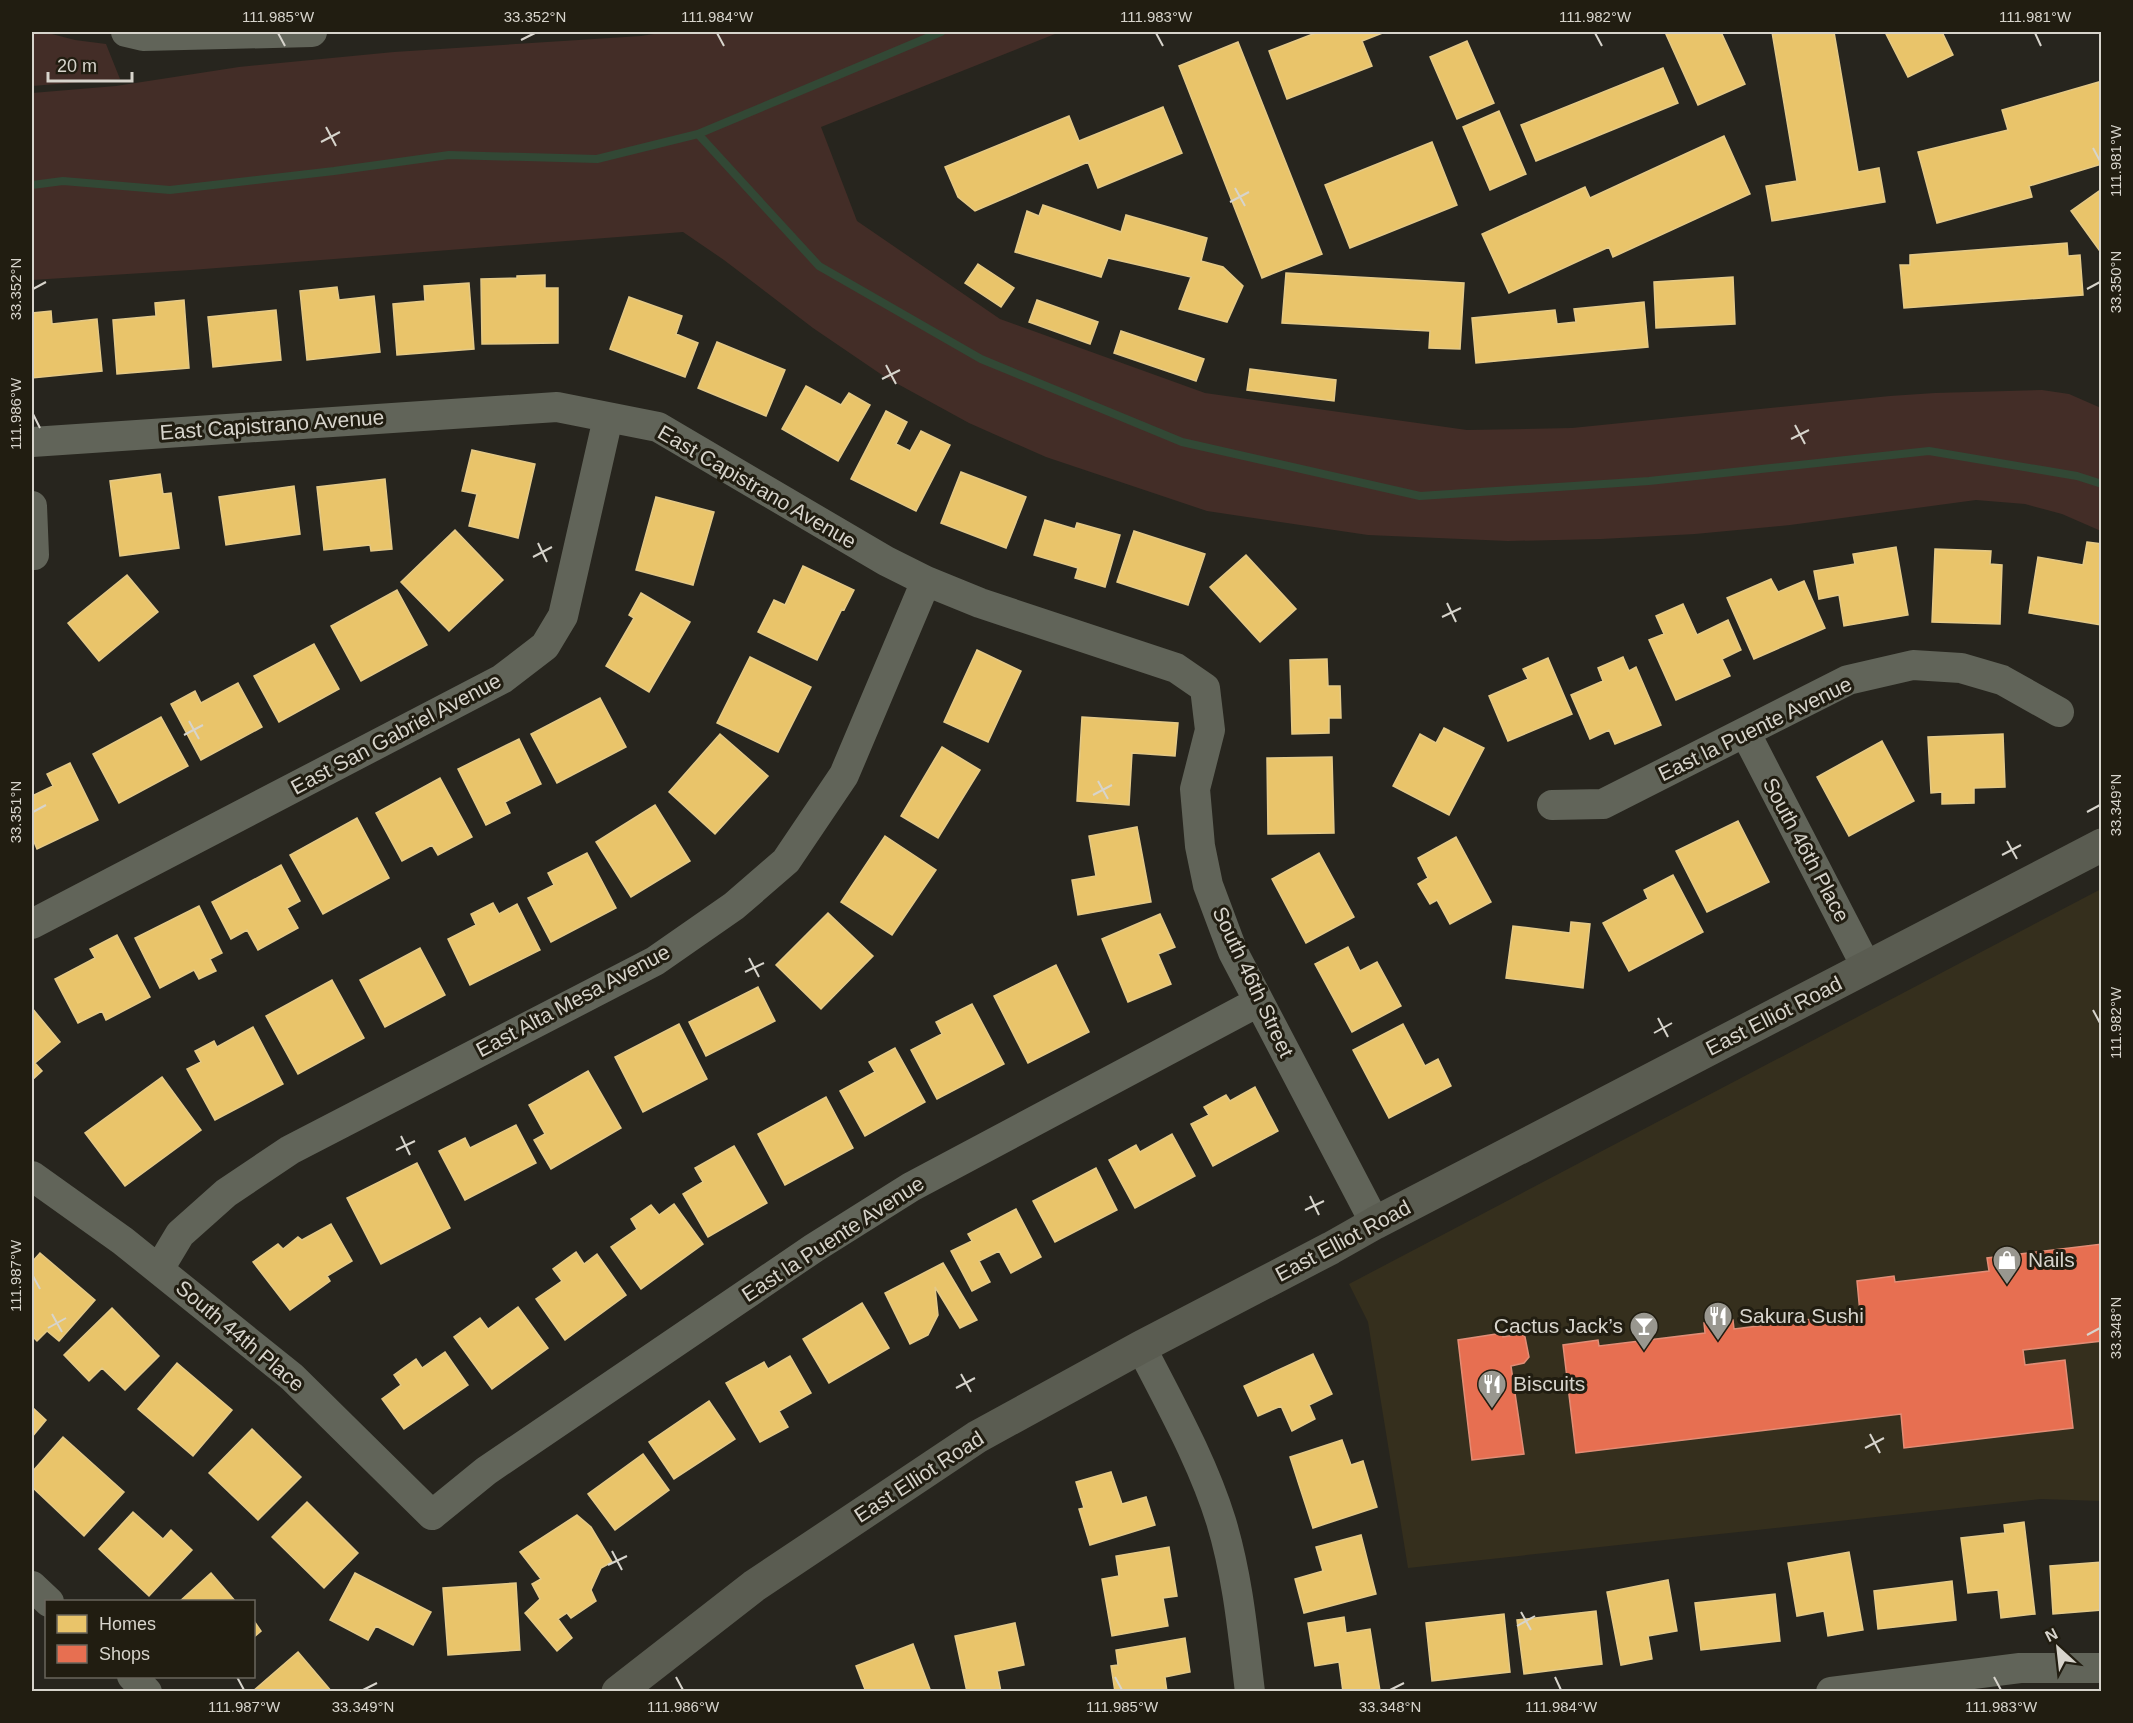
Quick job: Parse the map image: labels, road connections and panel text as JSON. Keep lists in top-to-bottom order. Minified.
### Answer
{"streets":{"main road":["East Elliot Road"],"street":["East Capistrano Avenue","East la Puente Avenue","East San Gabriel Avenue","South 46th Place","South 46th Street","East Alta Mesa Avenue","South 44th Place"]},"crossings":[["East Capistrano Avenue","East San Gabriel Avenue"],["East Capistrano Avenue","South 46th Street"],["East Capistrano Avenue","East Alta Mesa Avenue"],["East la Puente Avenue","South 46th Place"],["East la Puente Avenue","South 46th Street"],["East la Puente Avenue","South 44th Place"],["South 46th Place","East Elliot Road"],["South 46th Street","East Elliot Road"],["East Alta Mesa Avenue","South 44th Place"]],"places":{"shop":["Nails"],"restaurant":["Sakura Sushi","Biscuits"],"bar":["Cactus Jack’s"]},"legend":["Homes","Shops"],"scale_bar":"20 m","north":"top left","coordinates":["111.985°W","33.352°N","111.984°W","111.983°W","111.982°W","111.981°W","33.350°N","111.986°W","33.349°N","33.351°N","111.987°W","33.348°N"]}
